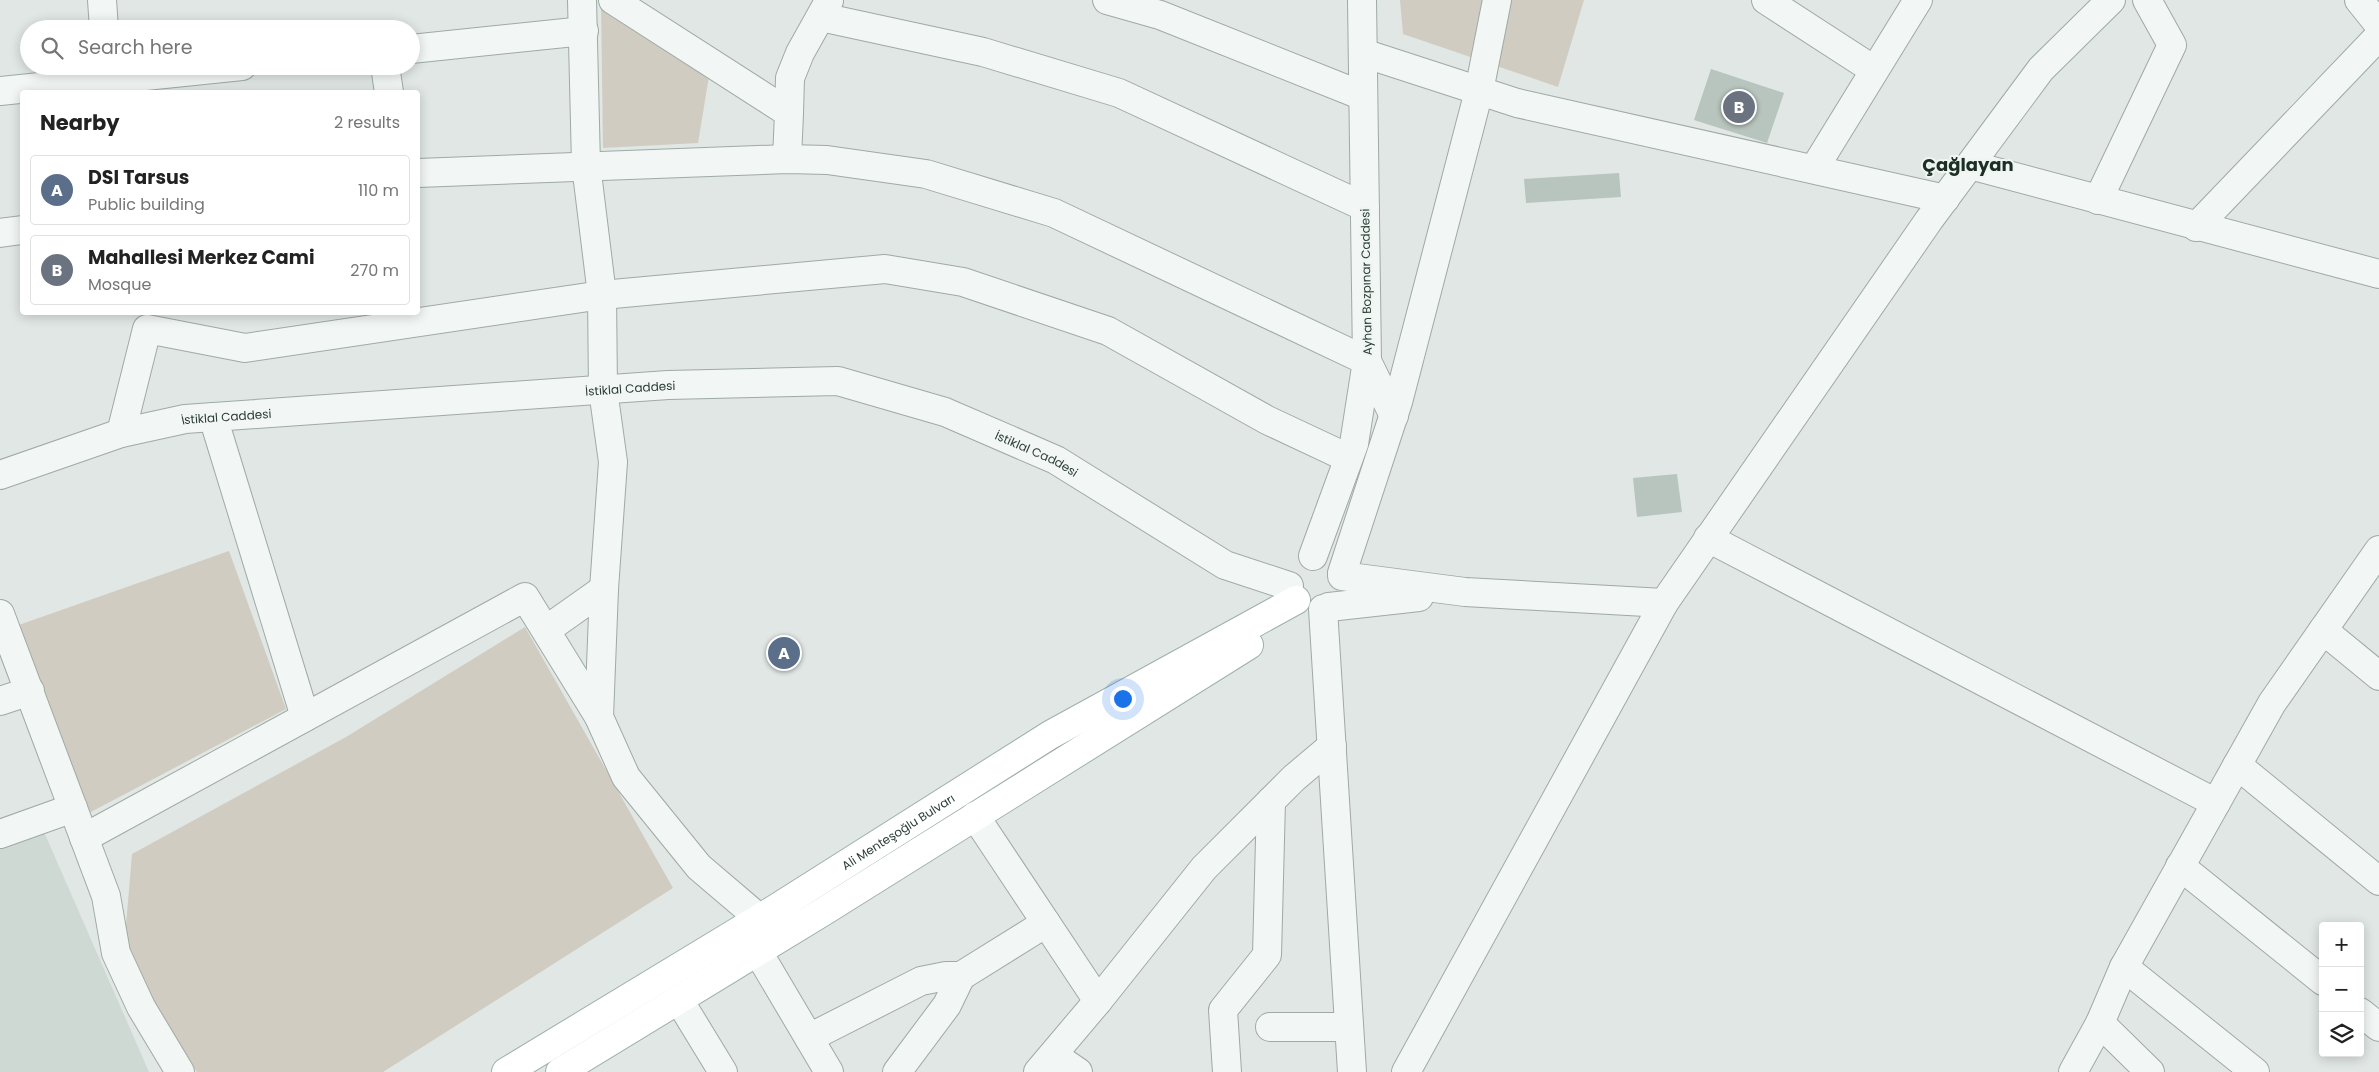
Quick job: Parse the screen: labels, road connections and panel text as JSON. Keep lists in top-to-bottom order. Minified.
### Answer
{"streets":{"main road":["Ali Menteşoğlu Bulvarı"],"street":["Ayhan Bozpınar Caddesi","İstiklal Caddesi"]},"crossings":[["İstiklal Caddesi","Ali Menteşoğlu Bulvarı"]],"districts":["Çağlayan"],"page":{"search":"Search here","pins":["B","A"],"heading":["Nearby","2 results"],"list":[{"mark":"A","name":"DSI Tarsus","note":"Public building","value":"110 m"},{"mark":"B","name":"Mahallesi Merkez Cami","note":"Mosque","value":"270 m"}],"map_buttons":["+","−"]}}
